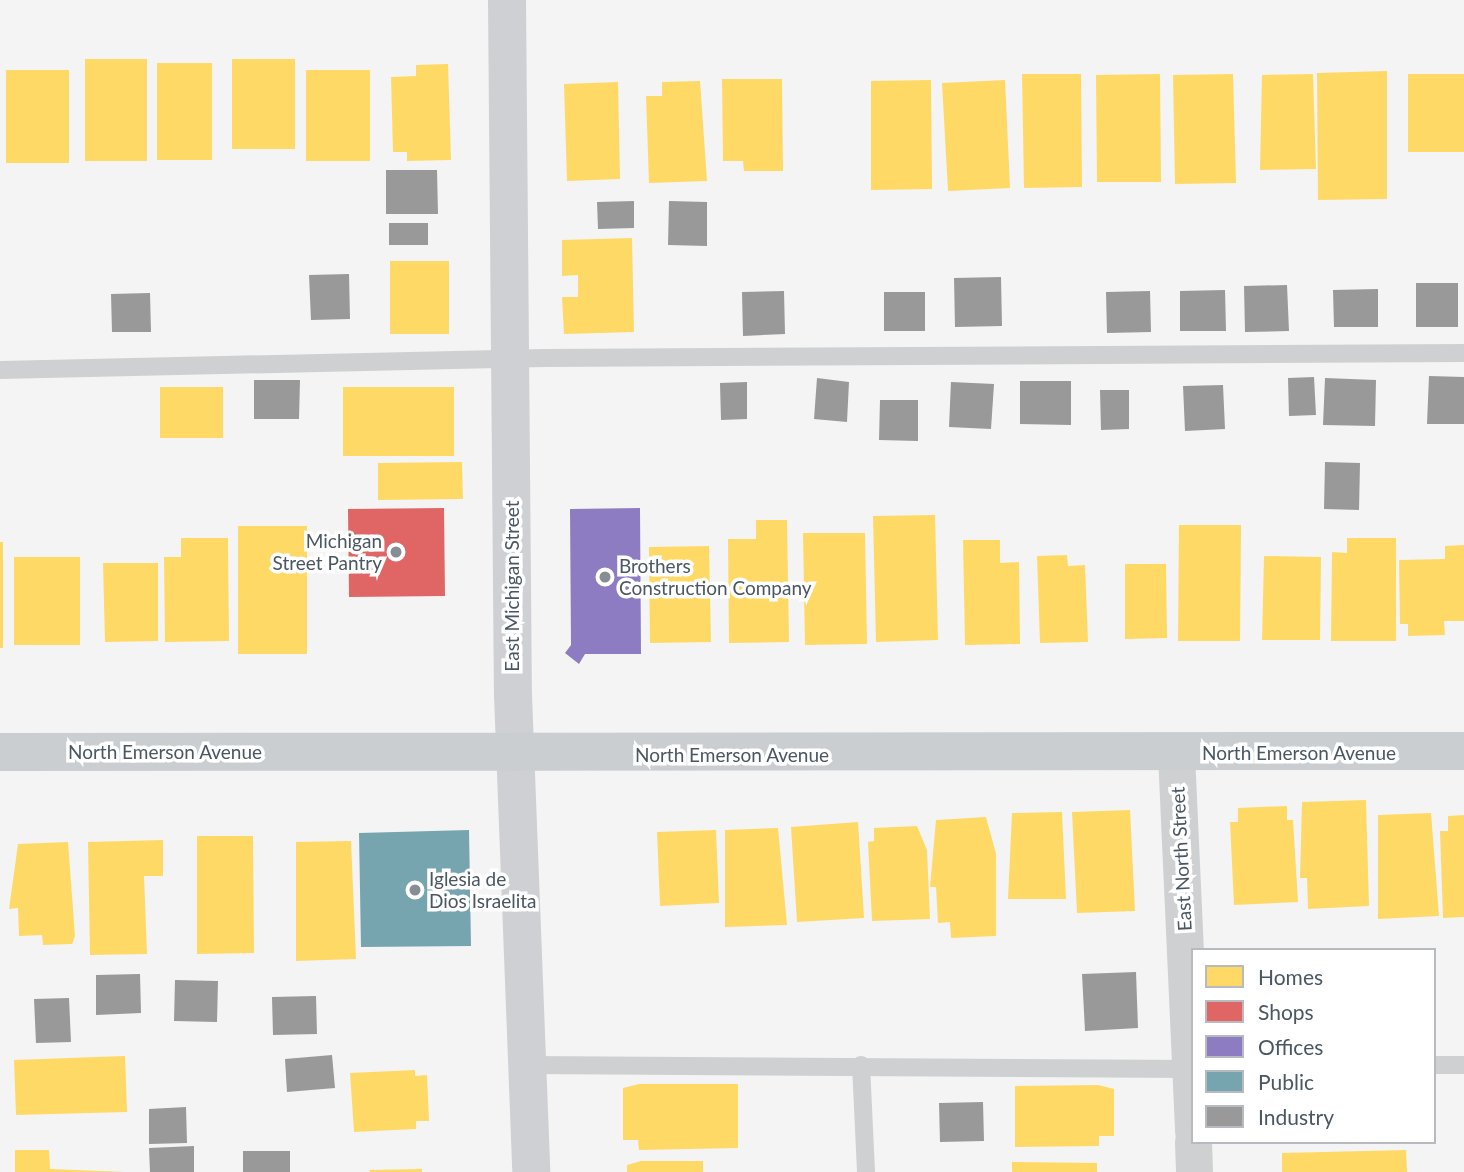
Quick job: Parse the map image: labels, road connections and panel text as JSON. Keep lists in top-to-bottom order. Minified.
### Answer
{"streets":{"main road":["East Michigan Street","North Emerson Avenue"],"street":["East North Street"]},"crossings":[["East Michigan Street","North Emerson Avenue"],["North Emerson Avenue","East North Street"]],"places":["Michigan Street Pantry","Brothers Construction Company","Iglesia de Dios Israelita"],"legend":["Homes","Shops","Offices","Public","Industry"]}
